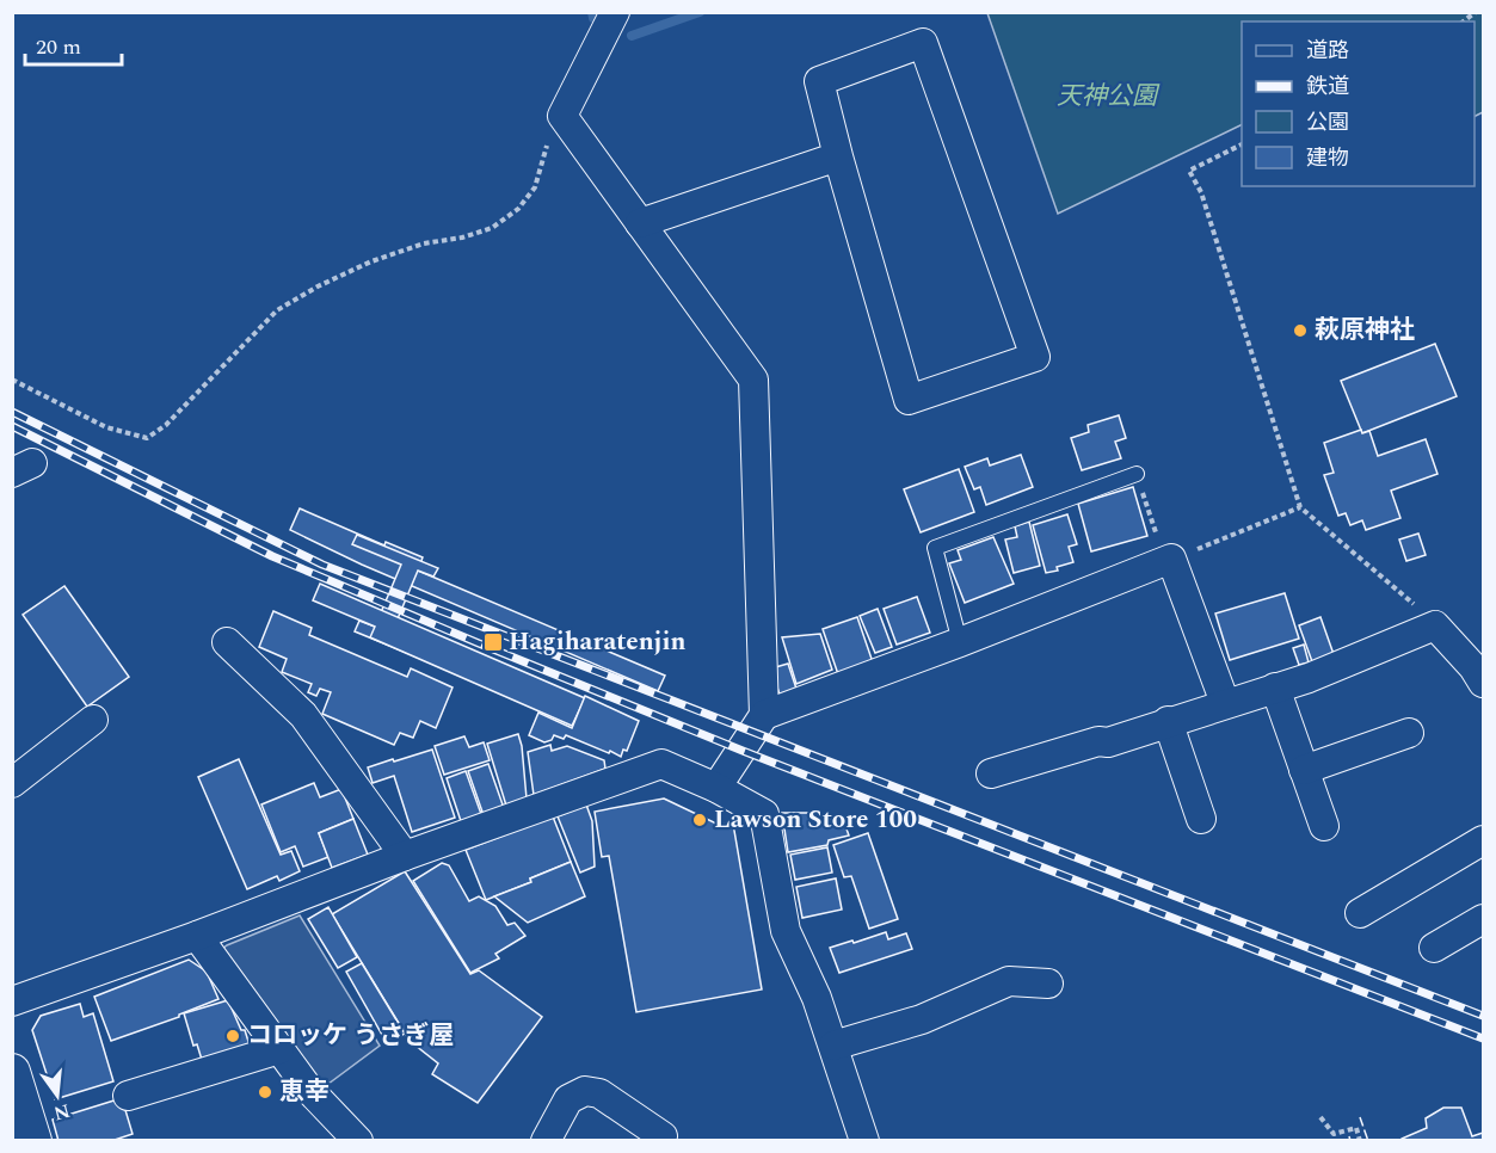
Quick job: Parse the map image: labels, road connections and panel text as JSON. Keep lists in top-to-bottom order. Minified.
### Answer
{"parks":["天神公園"],"places":{"other":["萩原神社","Lawson Store 100","コロッケ うさぎ屋","恵幸"],"transit":["Hagiharatenjin"]},"legend":["道路","鉄道","公園","建物"],"scale_bar":"20 m","north":"bottom"}
